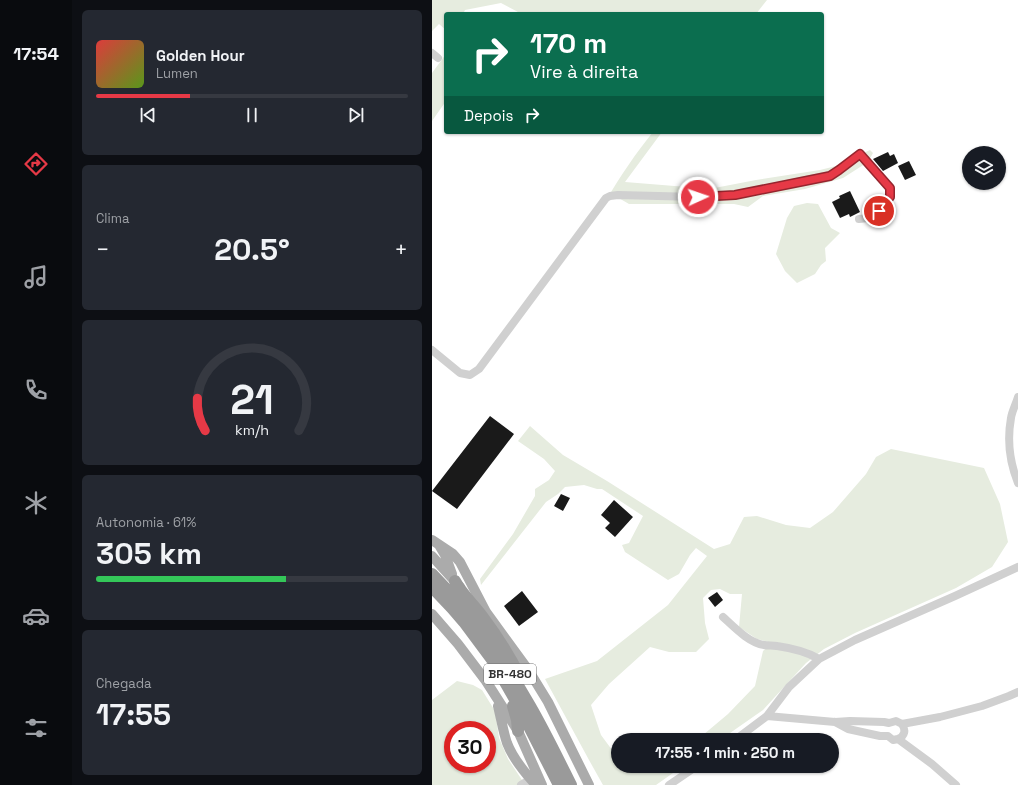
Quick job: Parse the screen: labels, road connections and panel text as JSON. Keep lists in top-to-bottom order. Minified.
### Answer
{"streets":{"highway":["BR-480"]},"page":{"tabs":"17:54","turn":["170 m","Vire à direita"],"song":["Golden Hour","Lumen"],"then":"Depois","tile":["Clima",["Autonomia · 61%","305 km"],["Chegada","17:55"]],"heat":["−","20.5°","+"],"limit":"30","trip":"17:55 · 1 min · 250 m","gauge":["21","km/h"]}}
